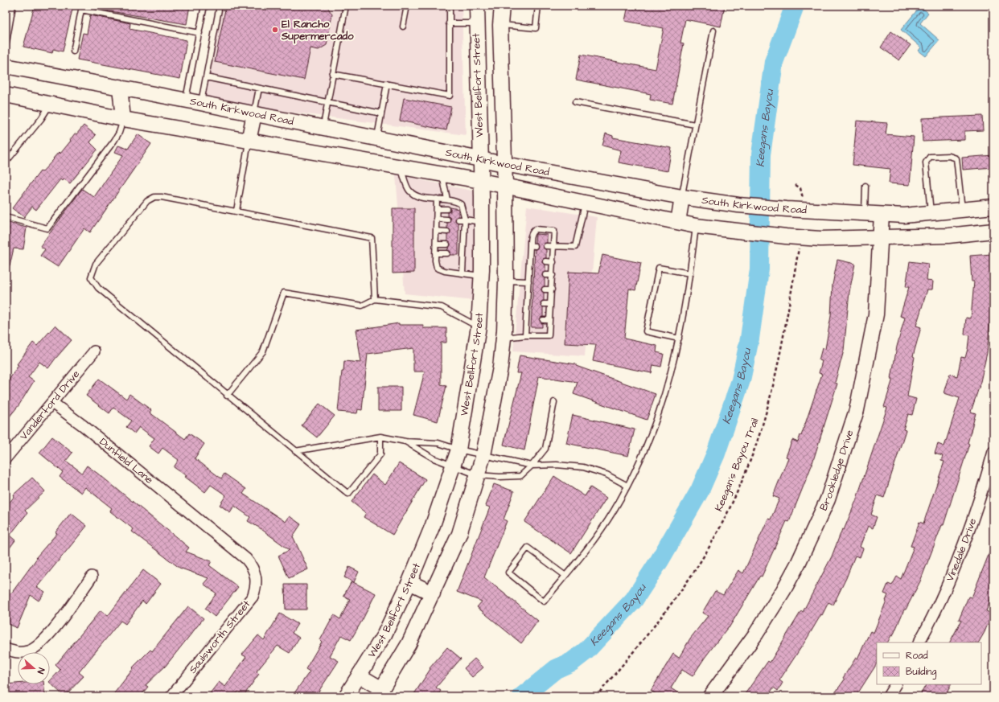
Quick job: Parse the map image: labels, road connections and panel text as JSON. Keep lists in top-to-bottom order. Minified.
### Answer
{"streets":{"main road":["West Bellfort Street","South Kirkwood Road","Brookledge Drive"],"street":["Vanderford Drive","Dunfield Lane","Vinedale Drive","Saulsworth Street"],"path":["Keegan's Bayou Trail"]},"crossings":[["West Bellfort Street","South Kirkwood Road"],["South Kirkwood Road","Keegan's Bayou Trail"],["South Kirkwood Road","Brookledge Drive"],["Vanderford Drive","Dunfield Lane"],["Dunfield Lane","Saulsworth Street"]],"water":["Keegans Bayou"],"places":["El Rancho Supermercado"],"legend":["Road","Building"],"north":"right"}
